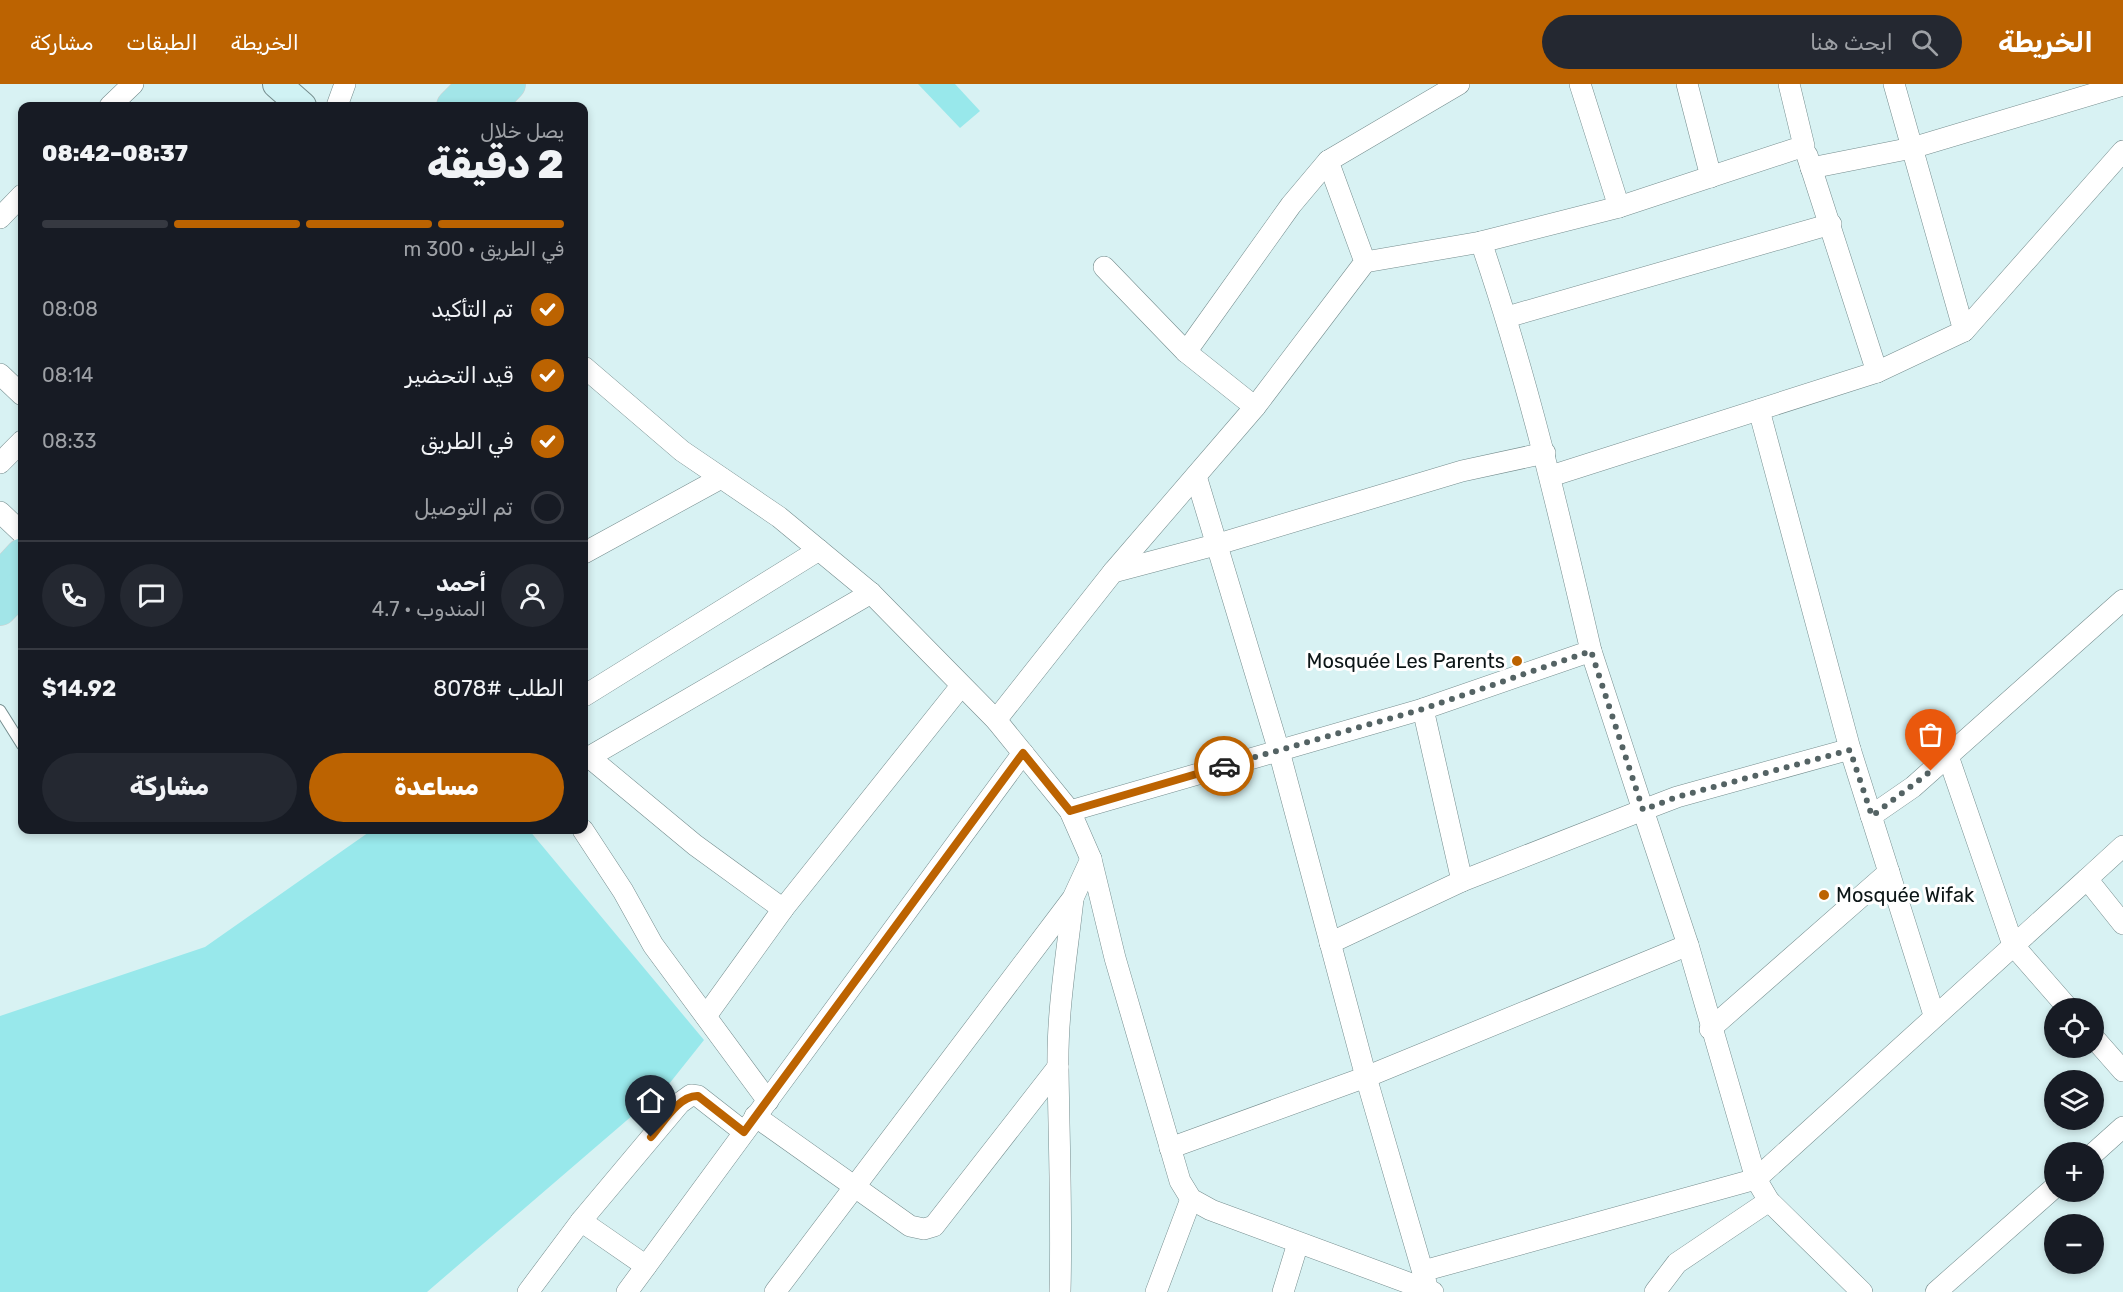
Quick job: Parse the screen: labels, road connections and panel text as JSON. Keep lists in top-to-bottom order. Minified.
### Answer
{"places":["Mosquée Les Parents","Mosquée Wifak"],"page":{"header":"الخريطة","search":"ابحث هنا","nav":["الخريطة","الطبقات","مشاركة"],"heading":["2 دقيقة","يصل خلال","08:37–08:42"],"panel":["أحمد","المندوب · 4.7","الطلب #8078","$14.92"],"bar":"في الطريق · 300 m","list":[["تم التأكيد","08:08"],["قيد التحضير","08:14"],["في الطريق","08:33"],"تم التوصيل"],"buttons":["مساعدة","مشاركة"],"map_buttons":["+","−"]}}
